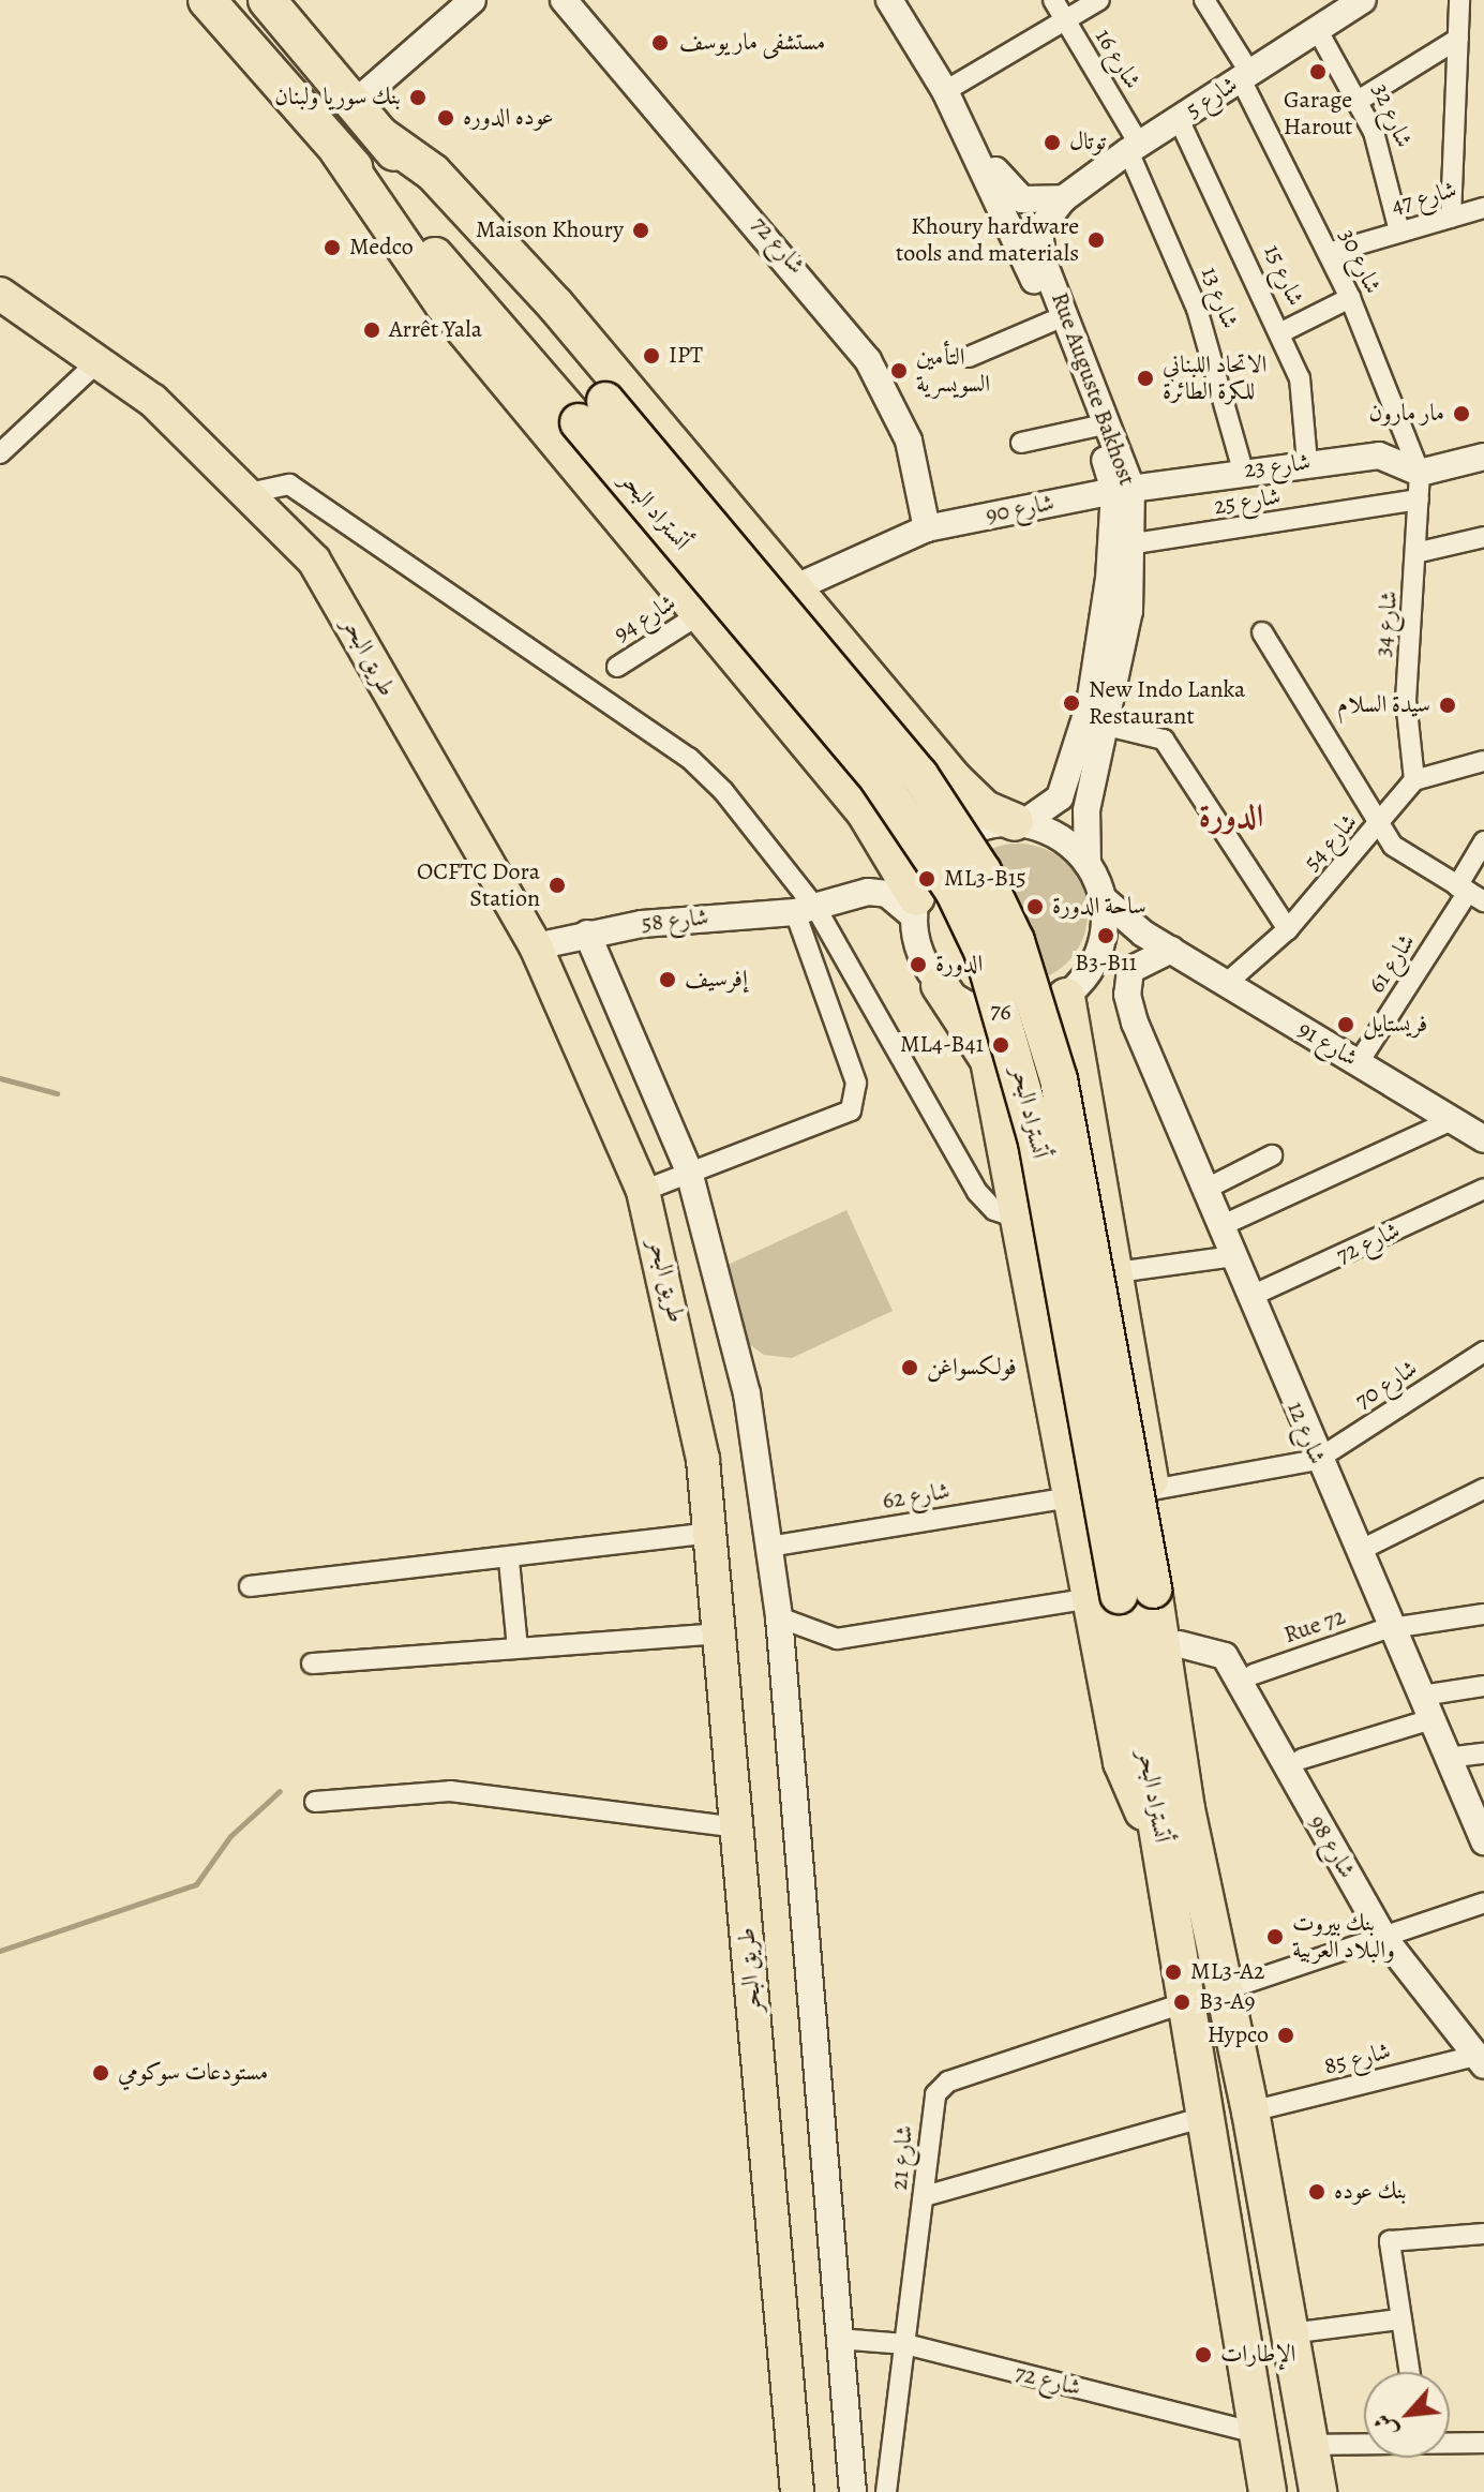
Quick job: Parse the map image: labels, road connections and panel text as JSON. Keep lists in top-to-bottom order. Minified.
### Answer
{"streets":{"highway":["أتستراد البحر","طريق البحر"],"street":["شارع 16","شارع 5","شارع 32","شارع 47","شارع 72","شارع 30","شارع 15","شارع 13","Rue Auguste Bakhost","شارع 23","شارع 25","شارع 90","شارع 94","شارع 34","شارع 54","شارع 58","شارع 61","76","شارع 91","شارع 70","شارع 12","شارع 62","Rue 72","شارع 98","شارع 85","شارع 21"]},"crossings":[["شارع 16","شارع 5"],["شارع 16","شارع 13"],["شارع 5","شارع 32"],["شارع 5","شارع 30"],["شارع 5","شارع 15"],["شارع 5","شارع 13"],["شارع 5","Rue Auguste Bakhost"],["شارع 32","شارع 47"],["شارع 47","شارع 30"],["شارع 72","شارع 90"],["شارع 72","أتستراد البحر"],["شارع 72","شارع 12"],["شارع 72","شارع 21"],["شارع 30","شارع 23"],["شارع 30","شارع 34"],["شارع 15","شارع 23"],["شارع 13","شارع 23"],["Rue Auguste Bakhost","شارع 23"],["Rue Auguste Bakhost","شارع 25"],["Rue Auguste Bakhost","شارع 90"],["Rue Auguste Bakhost","شارع 58"],["Rue Auguste Bakhost","76"],["Rue Auguste Bakhost","شارع 91"],["شارع 23","شارع 90"],["شارع 23","شارع 34"],["شارع 25","شارع 34"],["أتستراد البحر","شارع 85"],["أتستراد البحر","شارع 21"],["شارع 34","شارع 54"],["طريق البحر","شارع 58"],["شارع 54","شارع 91"],["شارع 58","76"],["شارع 58","شارع 91"],["شارع 61","شارع 91"],["76","شارع 91"],["شارع 70","شارع 12"],["شارع 12","Rue 72"],["Rue 72","شارع 98"],["شارع 98","شارع 85"]],"districts":["الدورة"],"places":["مستشفى مار يوسف","Garage Harout","بنك سوريا ولبنان","عوده الدوره","توتال","Maison Khoury","Khoury hardware tools and materials","Medco","Arrêt Yala","IPT","التأمين السويسرية","الاتحاد اللبناني للكرة الطائرة","مار مارون","New Indo Lanka Restaurant","سيدة السلام","ML3-B15","OCFTC Dora Station","ساحة الدورة","B3-B11","الدورة","إفرسيف","فريستايل","ML4-B41","فولكسواغن","بنك بيروت والبلاد العربية","ML3-A2","B3-A9","Hypco","مستودعات سوكومي","بنك عوده","الإطارات"],"north":"bottom left"}
